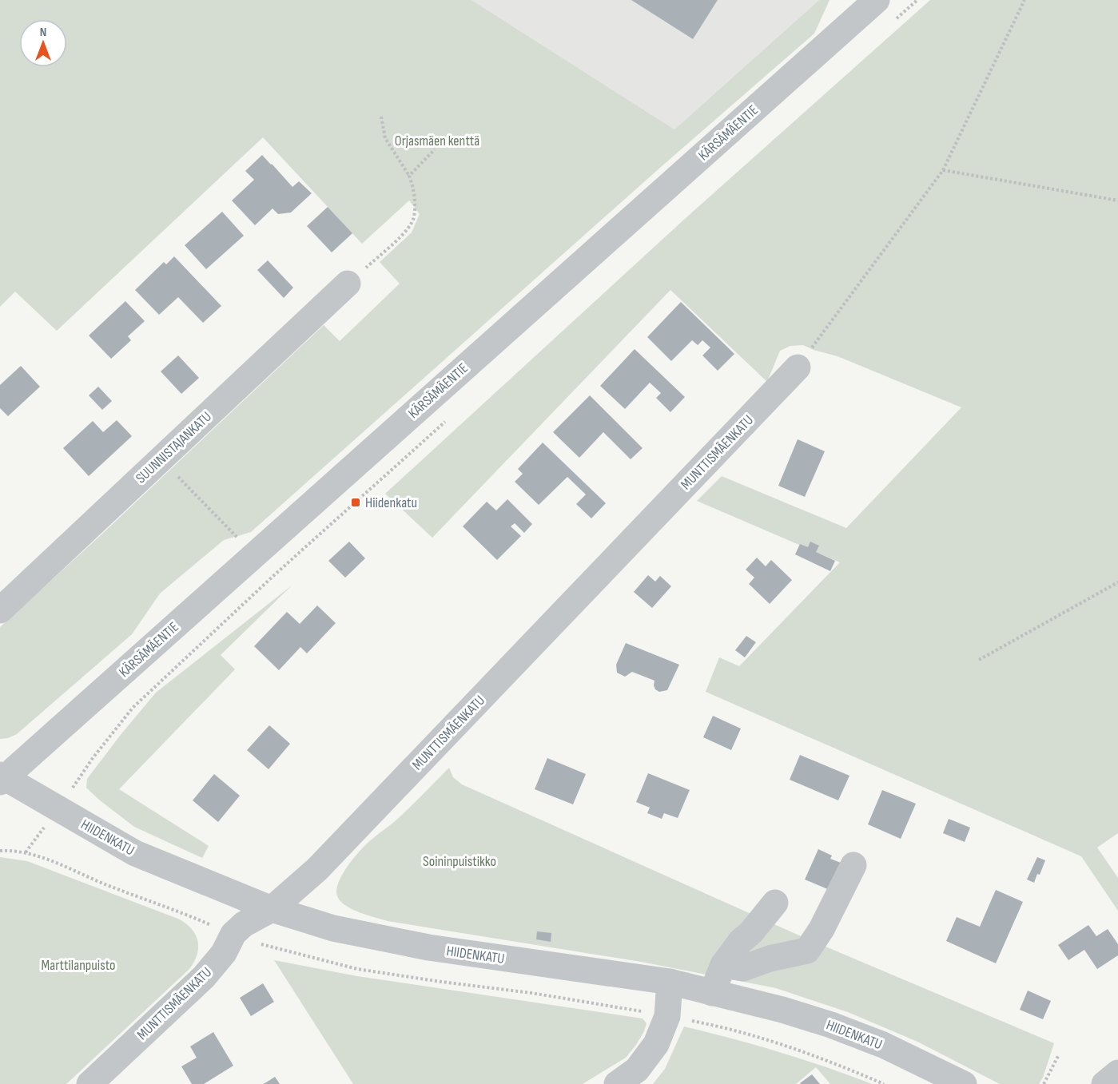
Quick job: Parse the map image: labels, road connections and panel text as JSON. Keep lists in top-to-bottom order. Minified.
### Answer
{"streets":{"street":["KÄRSÄMÄENTIE","SUUNNISTAJANKATU","MUNTTISMÄENKATU","HIIDENKATU"]},"crossings":[["KÄRSÄMÄENTIE","HIIDENKATU"],["MUNTTISMÄENKATU","HIIDENKATU"]],"parks":["Orjasmäen kenttä","Soininpuistikko","Marttilanpuisto"],"places":{"transit":["Hiidenkatu"]},"north":"top"}
